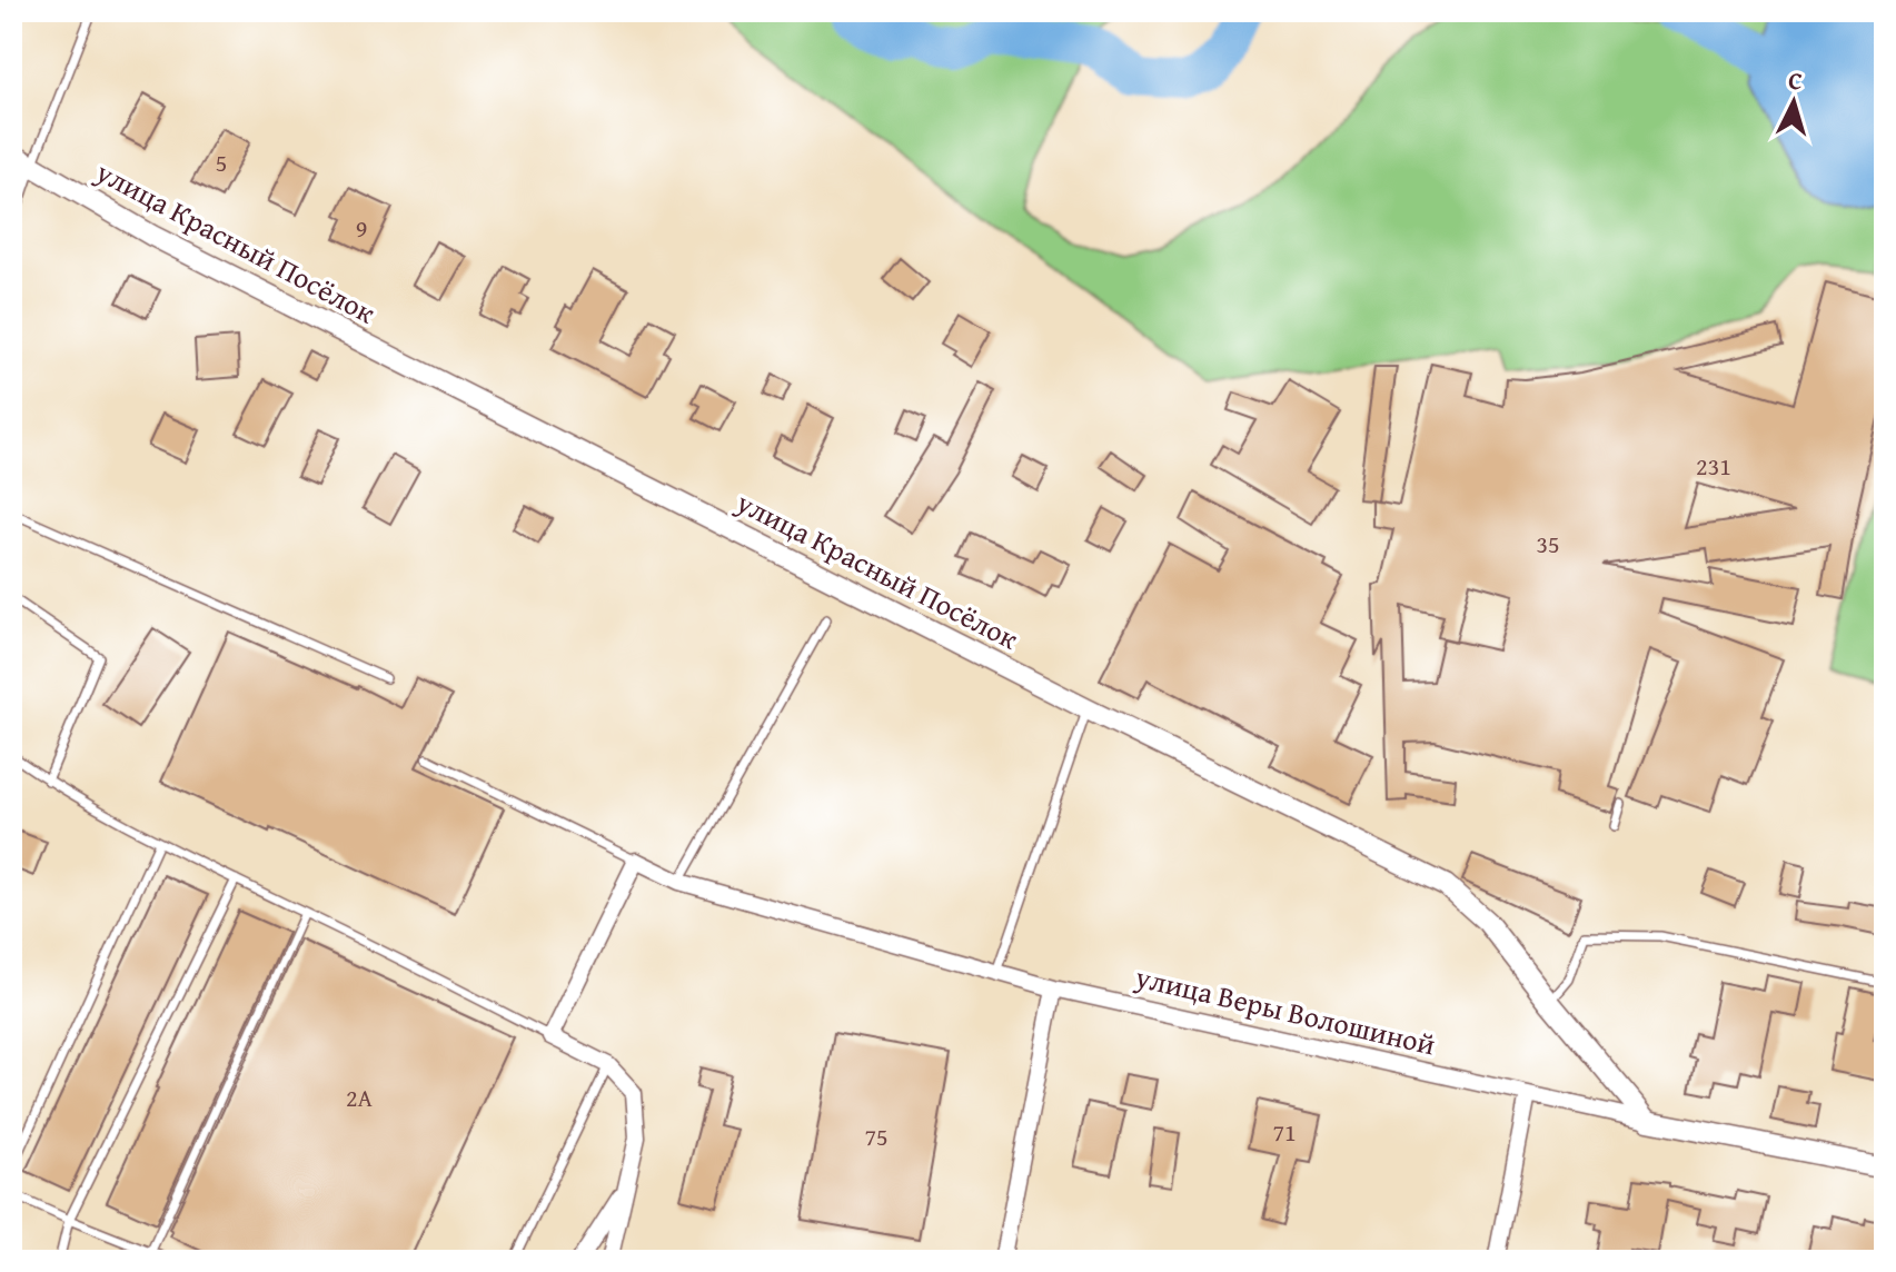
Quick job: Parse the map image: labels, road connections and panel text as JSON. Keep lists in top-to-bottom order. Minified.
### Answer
{"streets":{"street":["улица Красный Посёлок","улица Веры Волошиной"]},"crossings":[["улица Красный Посёлок","улица Веры Волошиной"]],"house_numbers":["5","9","231","35","2А","71","75"],"north":"top"}
